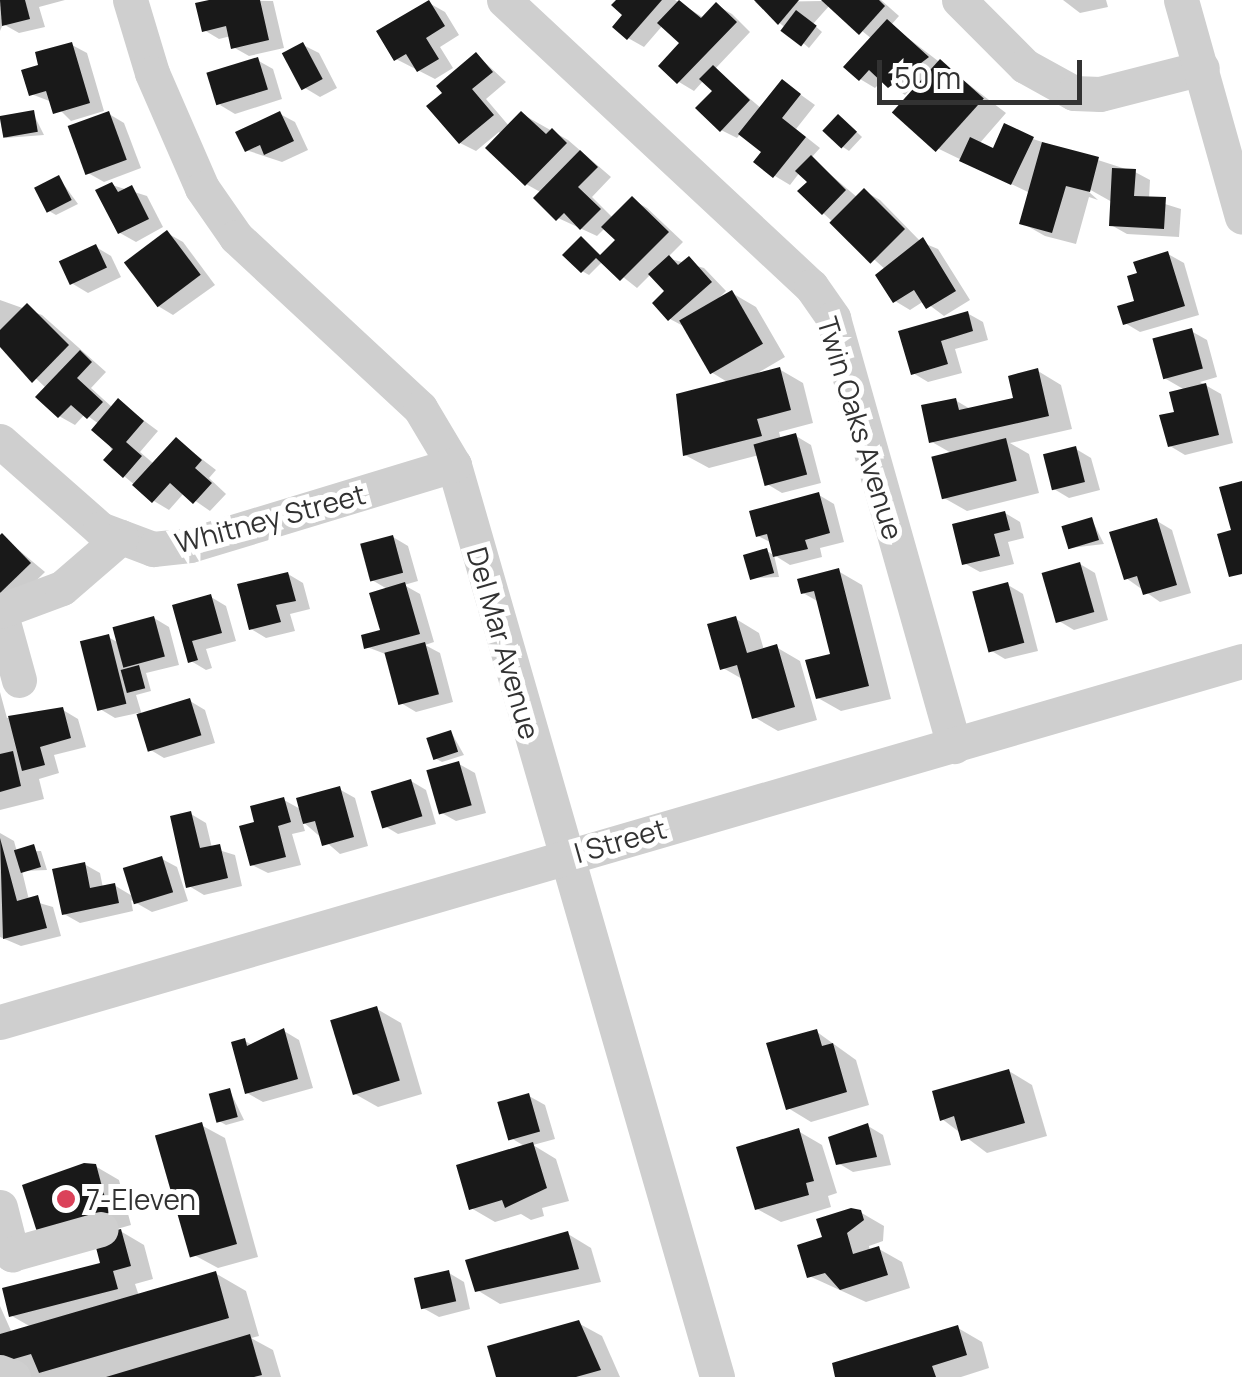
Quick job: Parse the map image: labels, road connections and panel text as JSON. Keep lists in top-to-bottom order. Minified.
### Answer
{"streets":{"street":["Twin Oaks Avenue","Whitney Street","Del Mar Avenue","I Street"]},"crossings":[["Twin Oaks Avenue","I Street"],["Whitney Street","Del Mar Avenue"],["Del Mar Avenue","I Street"]],"places":["7-Eleven"],"scale_bar":"50 m"}
